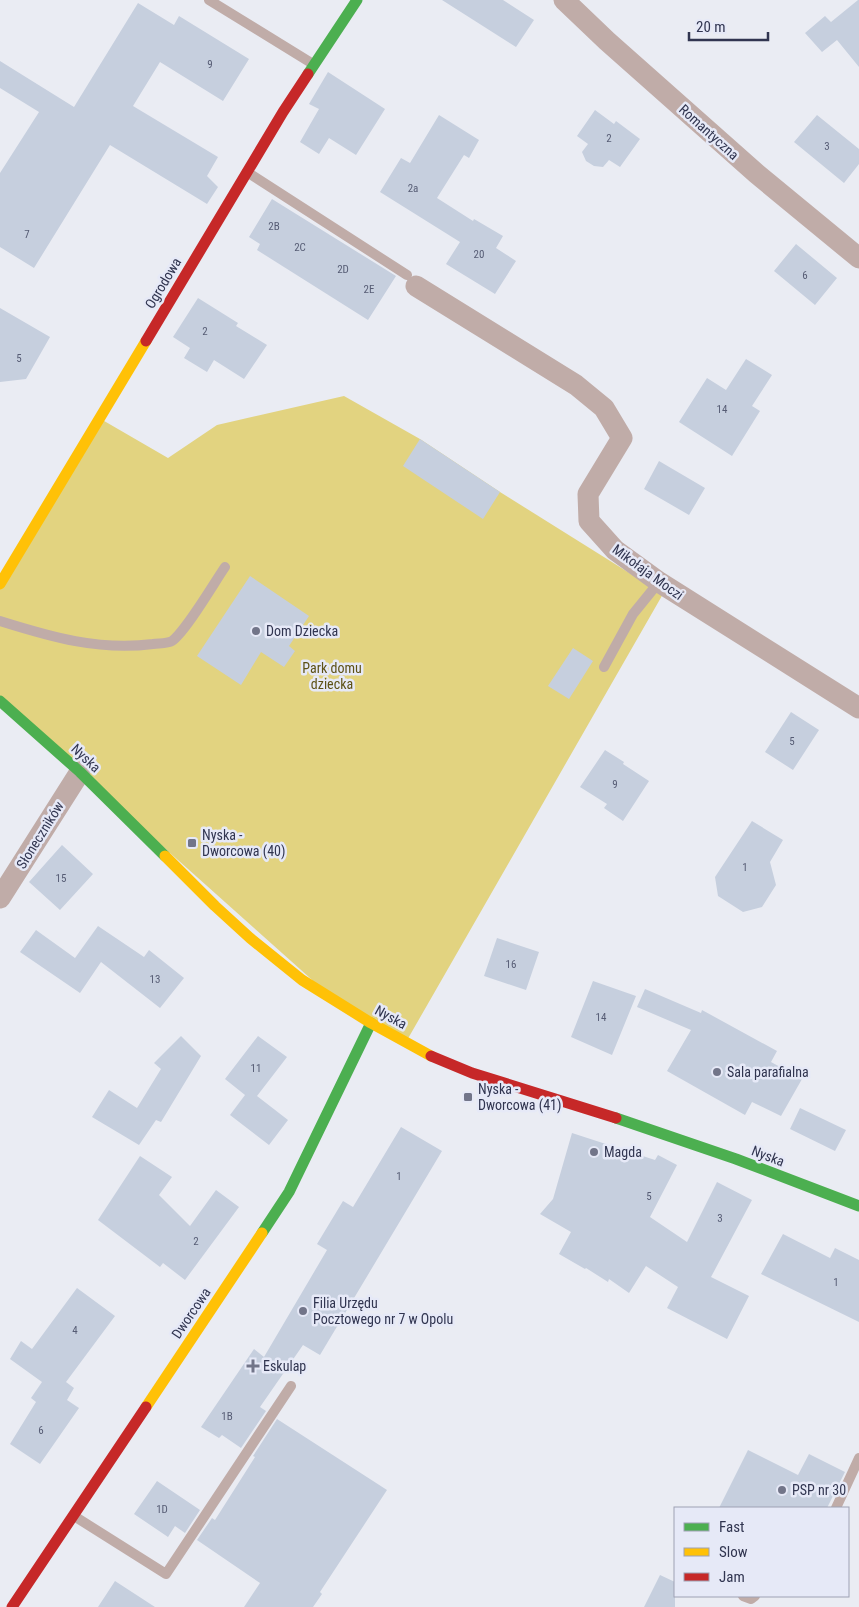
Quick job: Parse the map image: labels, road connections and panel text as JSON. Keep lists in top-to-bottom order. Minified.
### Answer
{"streets":{"street":["Romantyczna","Ogrodowa","Mikołaja Moczi","Nyska","Słoneczników","Dworcowa"]},"crossings":[["Nyska","Słoneczników"],["Nyska","Dworcowa"]],"parks":["Park domu dziecka"],"places":{"other":["Dom Dziecka","Sala parafialna","Magda","Filia Urzędu Pocztowego nr 7 w Opolu","PSP nr 30"],"transit":["Nyska - Dworcowa (40)","Nyska - Dworcowa (41)"],"health":["Eskulap"]},"house_numbers":["9","2","3","2a","2B","7","2C","20","2D","6","2E","2","5","14","5","9","1","15","16","13","14","11","1","5","3","2","1","4","1B","6","1D"],"legend":["Fast","Slow","Jam"],"scale_bar":"20 m"}
